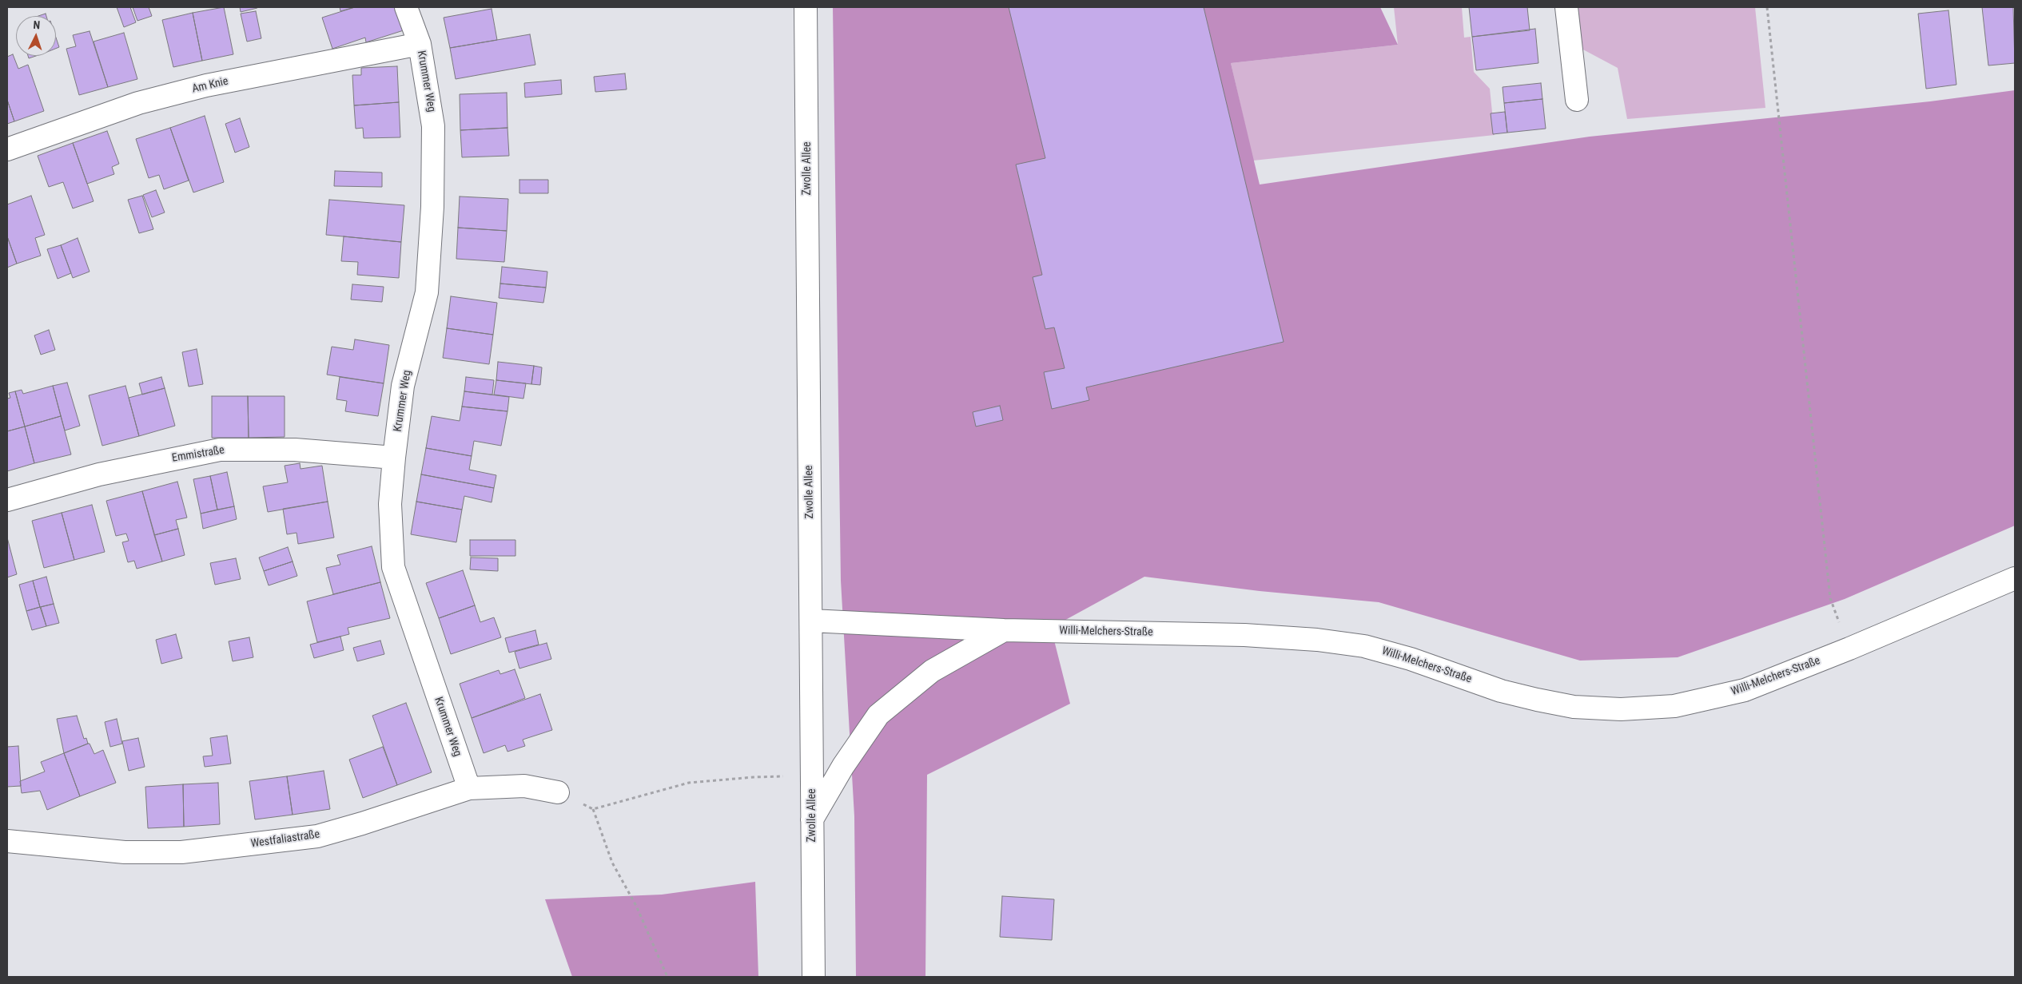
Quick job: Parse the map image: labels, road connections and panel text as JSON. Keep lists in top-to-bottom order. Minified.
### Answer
{"streets":{"street":["Krummer Weg","Am Knie","Zwolle Allee","Emmistraße","Willi-Melchers-Straße","Westfaliastraße"]},"crossings":[["Krummer Weg","Am Knie"],["Krummer Weg","Emmistraße"],["Krummer Weg","Westfaliastraße"],["Zwolle Allee","Willi-Melchers-Straße"]],"north":"top"}
